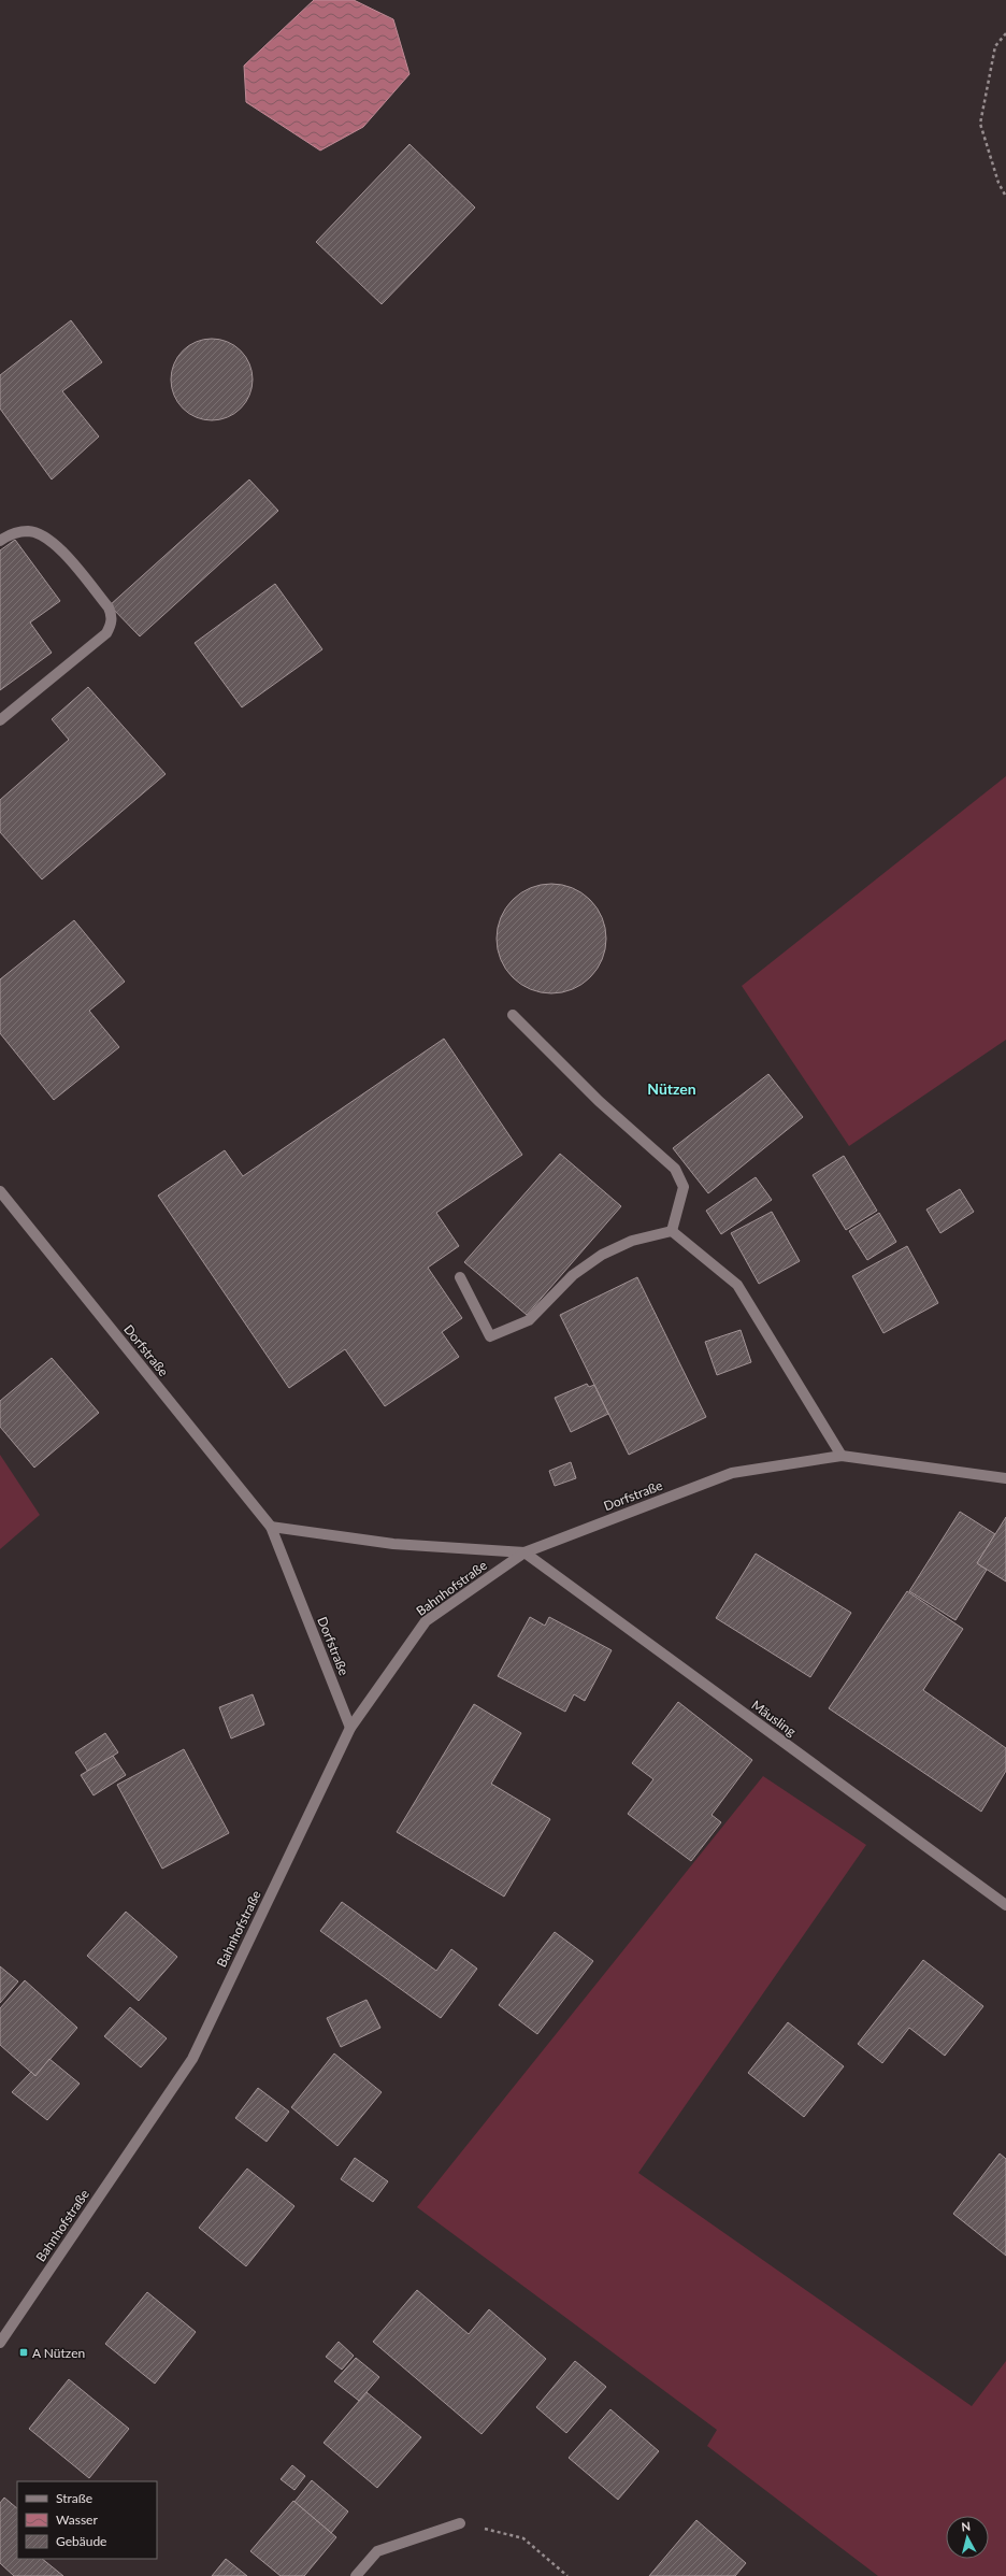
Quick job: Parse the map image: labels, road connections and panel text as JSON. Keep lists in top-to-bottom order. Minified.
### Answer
{"streets":{"street":["Dorfstraße","Bahnhofstraße","Mäusling"]},"crossings":[["Dorfstraße","Bahnhofstraße"],["Dorfstraße","Mäusling"],["Bahnhofstraße","Mäusling"]],"districts":["Nützen"],"places":{"transit":["A Nützen"]},"legend":["Straße","Wasser","Gebäude"],"north":"top"}
